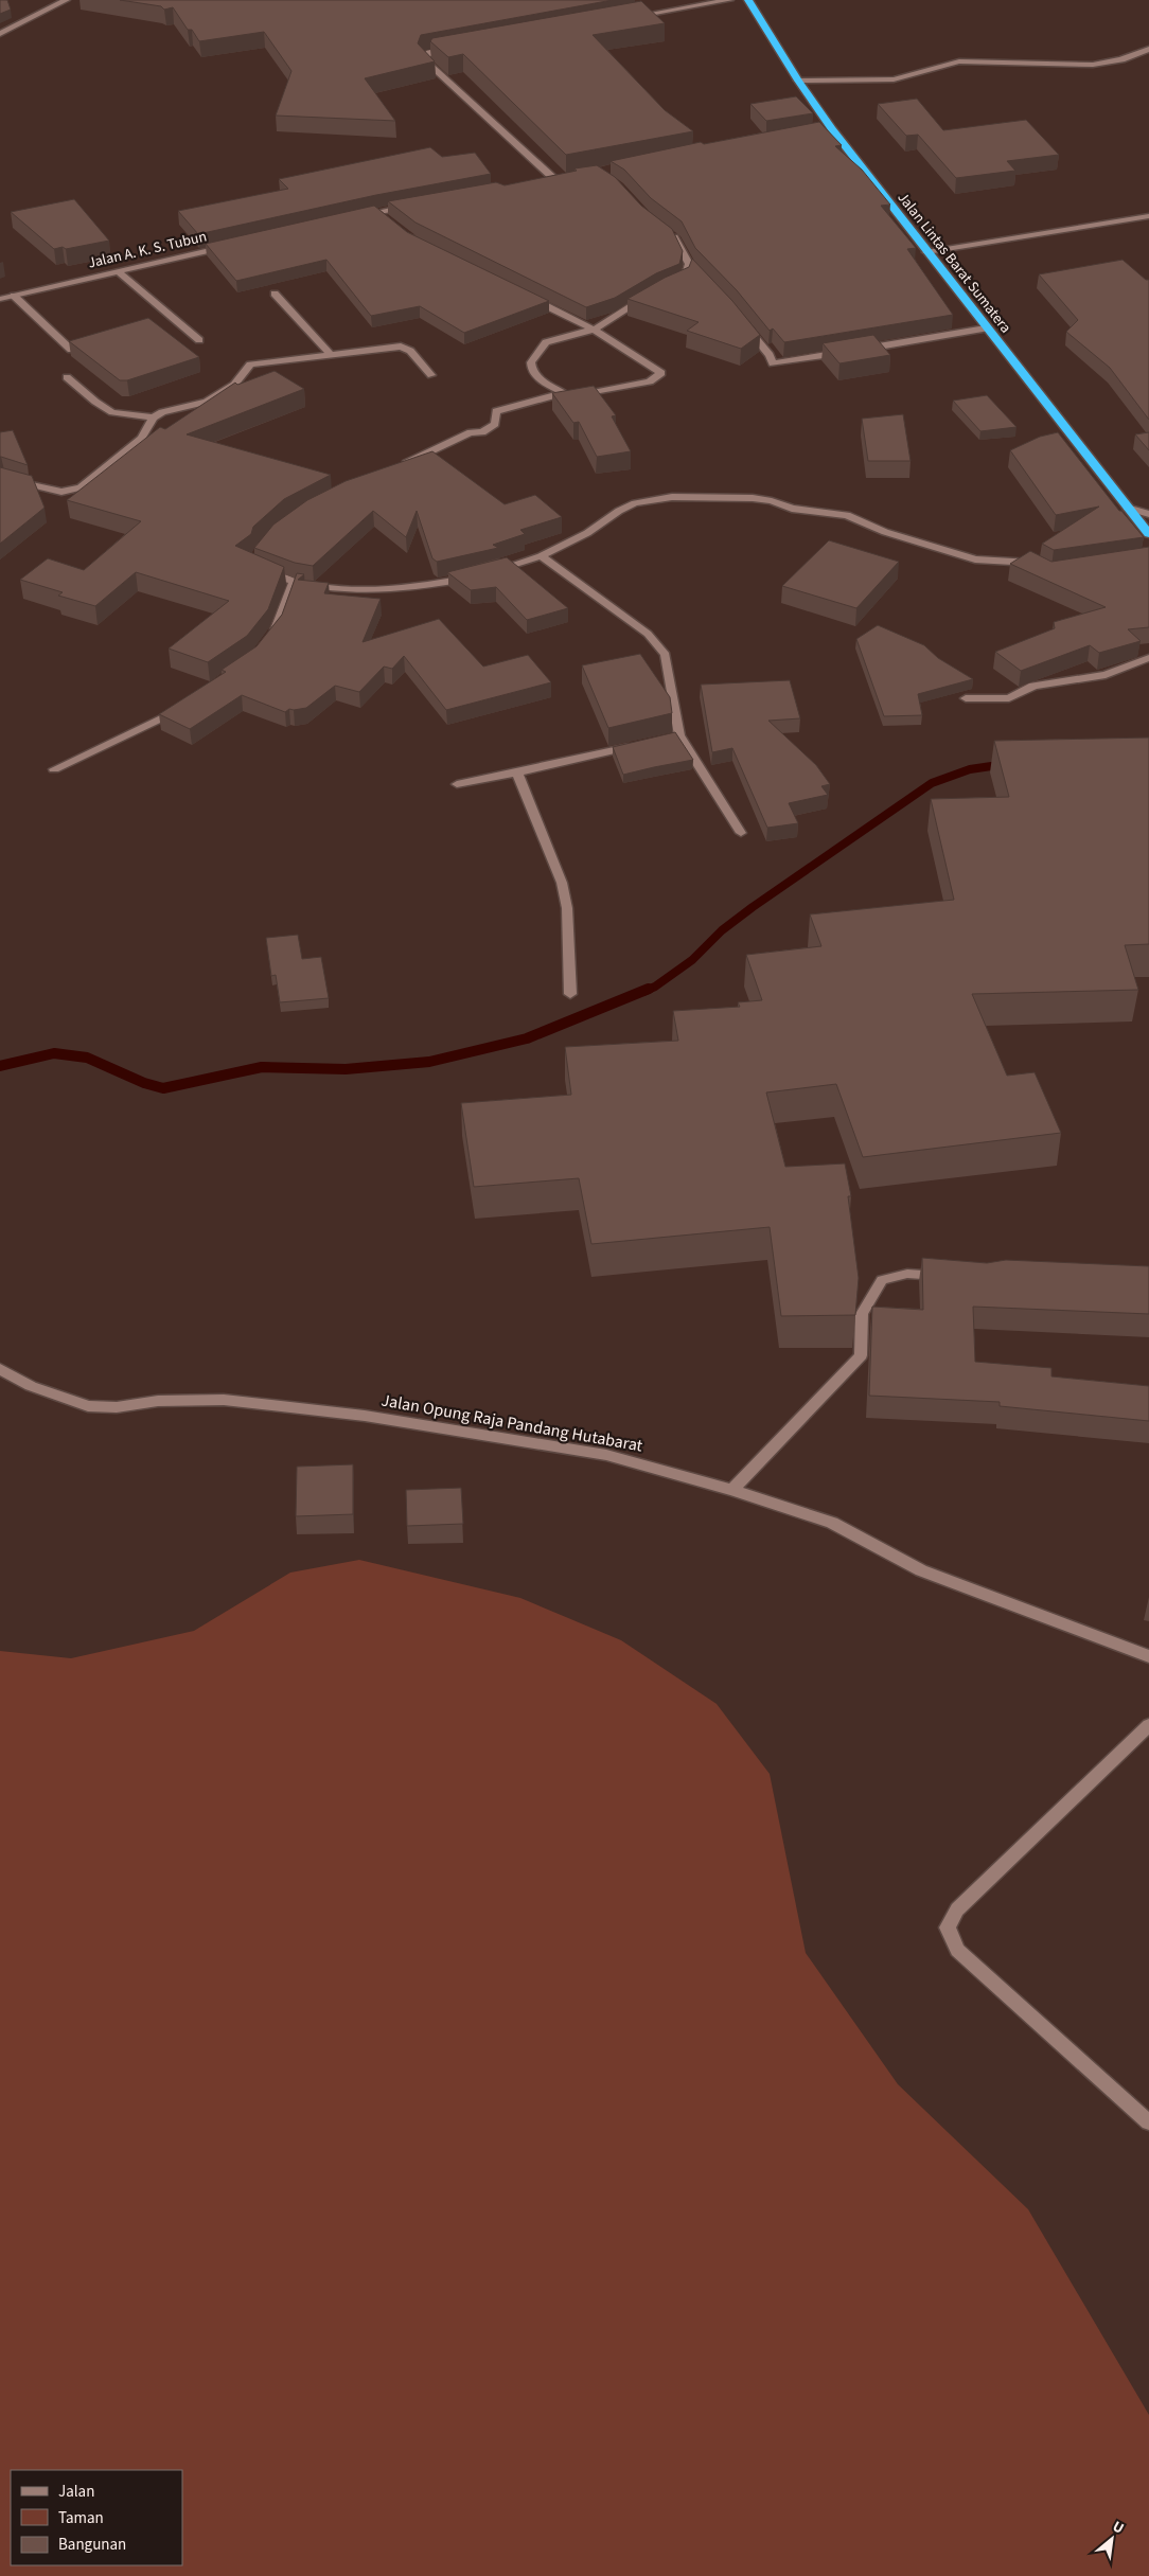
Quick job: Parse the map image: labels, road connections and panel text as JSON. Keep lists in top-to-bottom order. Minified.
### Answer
{"streets":{"highway":["Jalan Lintas Barat Sumatera"],"street":["Jalan A. K. S. Tubun","Jalan Opung Raja Pandang Hutabarat"]},"legend":["Jalan","Taman","Bangunan"],"north":"top right"}
